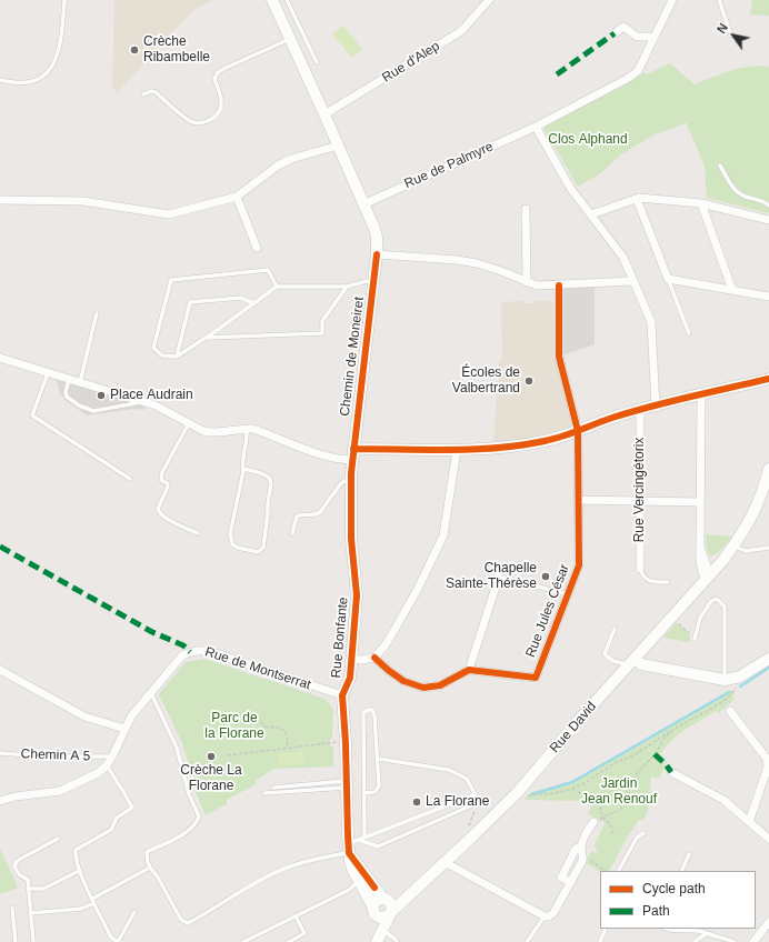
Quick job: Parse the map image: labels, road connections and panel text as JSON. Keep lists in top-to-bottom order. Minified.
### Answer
{"streets":{"main road":["Chemin de Moneiret","Rue Bonfante","Rue David"],"street":["Rue d'Alep","Rue de Palmyre","Rue Vercingétorix","Rue Jules César","Rue de Montserrat"],"lane":["Chemin A 5"]},"crossings":[["Rue d'Alep","Chemin de Moneiret"],["Rue de Palmyre","Chemin de Moneiret"],["Chemin de Moneiret","Rue Bonfante"],["Rue Bonfante","Rue de Montserrat"],["Rue Bonfante","Rue David"],["Rue de Montserrat","Chemin A 5"]],"parks":["Clos Alphand","Parc de la Florane","Jardin Jean Renouf"],"places":["Crèche Ribambelle","Écoles de Valbertrand","Place Audrain","Chapelle Sainte-Thérèse","Crèche La Florane","La Florane"],"legend":["Cycle path","Path"],"north":"top left"}
